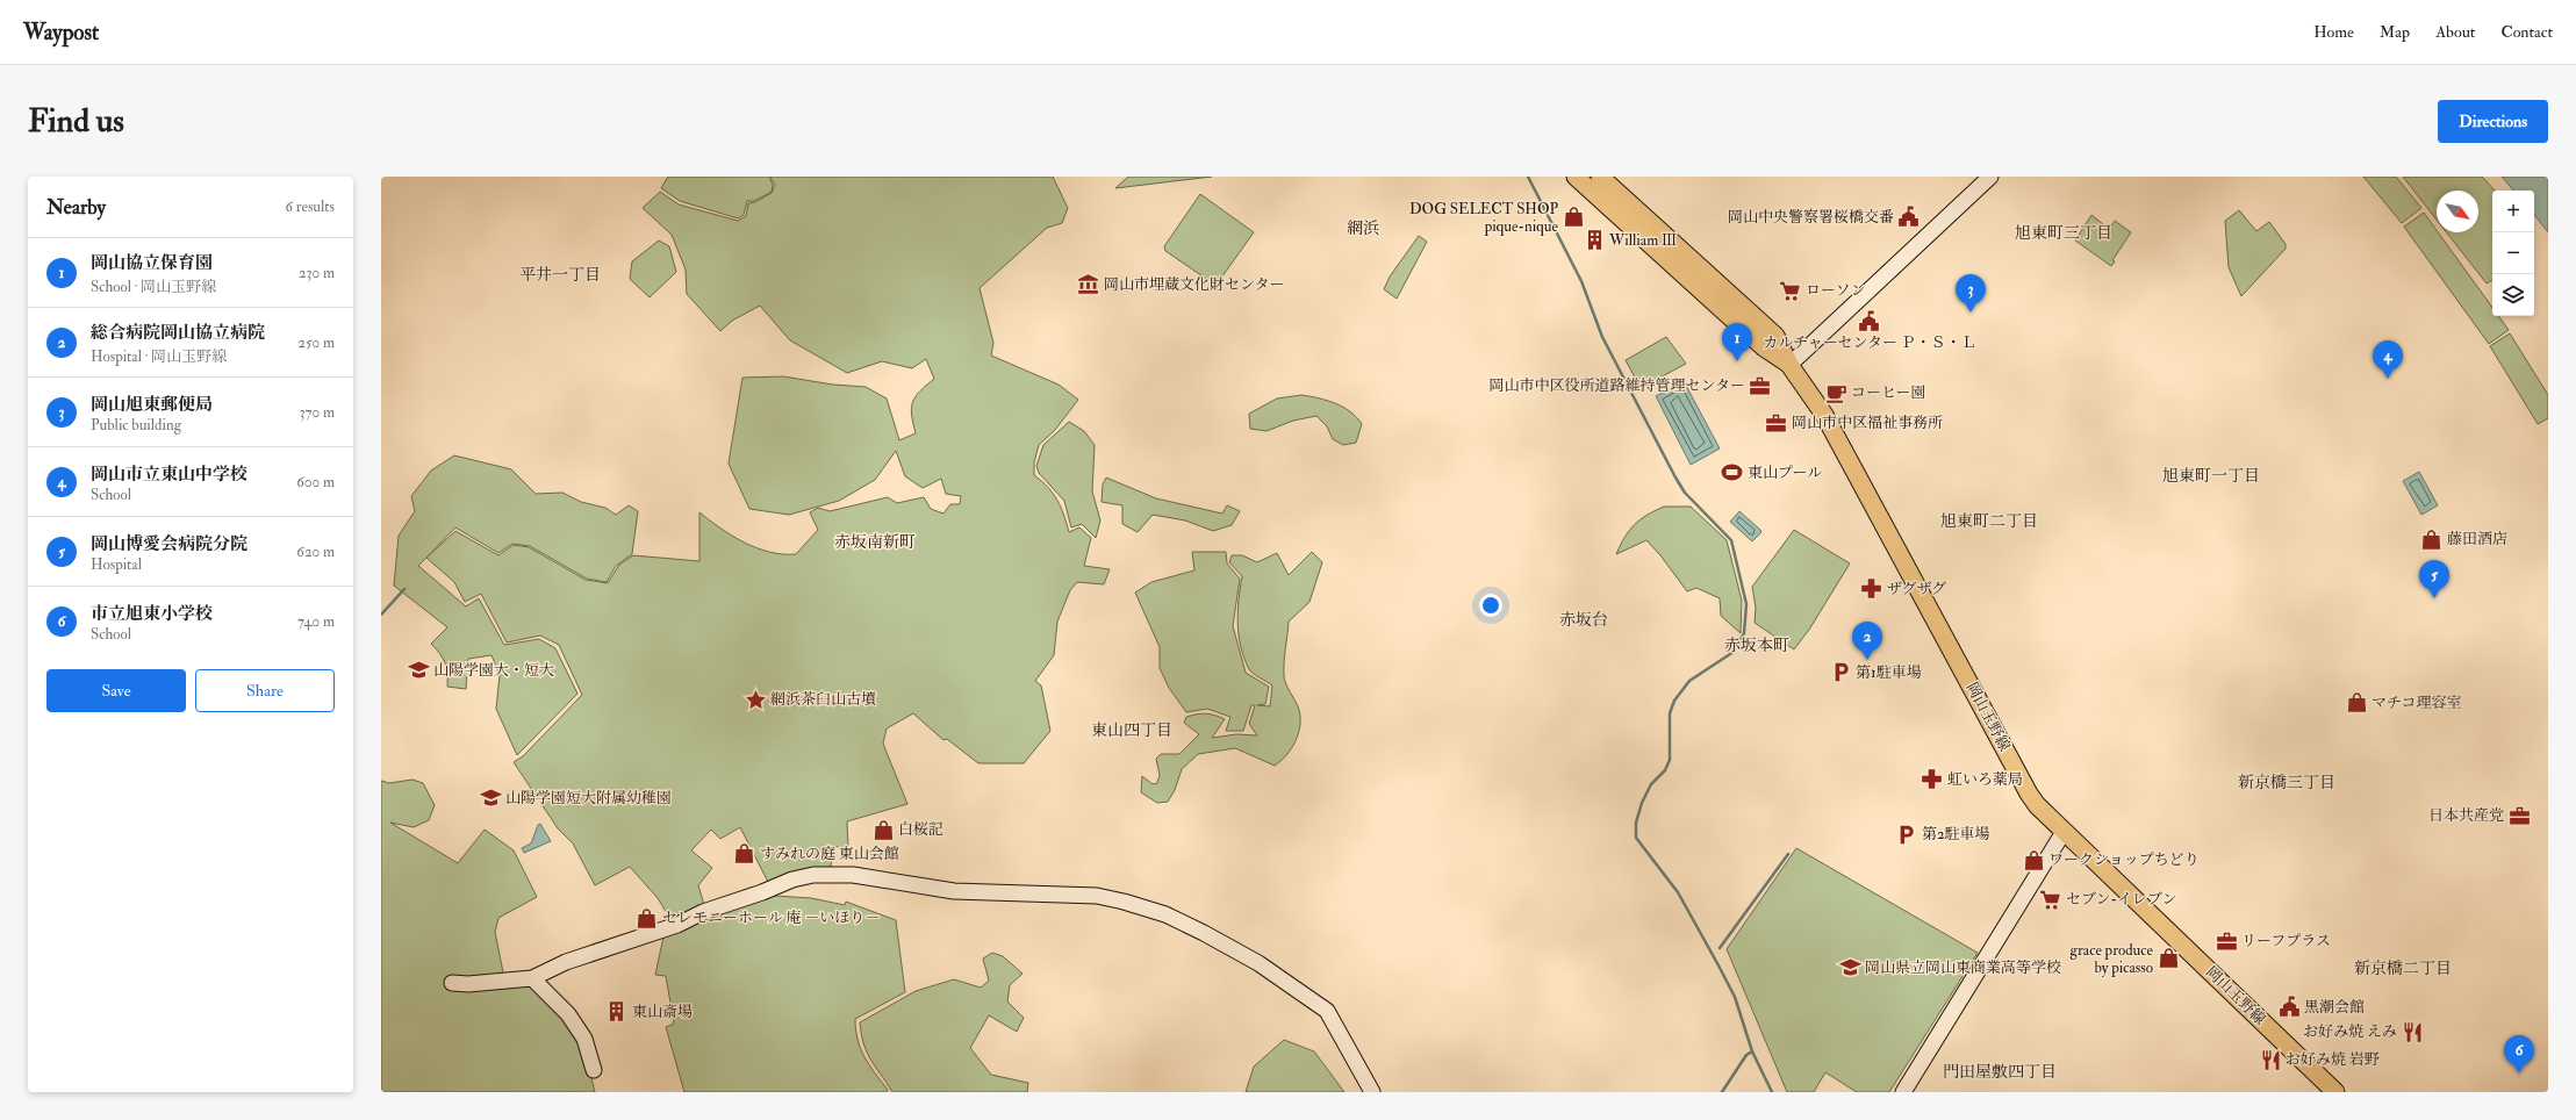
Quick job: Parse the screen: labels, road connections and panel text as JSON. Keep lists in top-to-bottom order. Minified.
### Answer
{"streets":{"main road":["岡山玉野線"]},"districts":["網浜","旭東町三丁目","平井一丁目","旭東町一丁目","旭東町二丁目","赤坂南新町","赤坂台","赤坂本町","東山四丁目","新京橋三丁目","新京橋二丁目","門田屋敷四丁目"],"places":{"shop":["DOG SELECT SHOP pique-nique","藤田酒店","マチコ理容室","白桜記","すみれの庭 東山会館","ワークショップちどり","セレモニーホール 庵 －いほり－","grace produce by picasso"],"public building":["岡山中央警察署桜橋交番","カルチャーセンター Ｐ・Ｓ・Ｌ","黒潮会館"],"building":["William Ⅲ","東山斎場"],"museum":["岡山市埋蔵文化財センター"],"supermarket":["ローソン","セブン-イレブン"],"office":["岡山市中区役所道路維持管理センター","岡山市中区福祉事務所","日本共産党","リーフプラス"],"cafe":["コーヒー園"],"sports":["東山プール"],"pharmacy":["ザグザグ","虹いろ薬局"],"school or university":["山陽学園大・短大","山陽学園短大附属幼稚園","岡山県立岡山東商業高等学校"],"parking":["第1駐車場","第2駐車場"],"place":["網浜茶臼山古墳"],"restaurant":["お好み焼 えみ","お好み焼 岩野"]},"north":"bottom right","page":{"header":"Waypost","nav":["Home","Map","About","Contact"],"buttons":["Directions",["Save","Share"]],"title":"Find us","heading":["Nearby","6 results"],"map_buttons":["+","−"],"list":[{"mark":"1","name":"岡山協立保育園","note":"School · 岡山玉野線","value":"230 m"},{"mark":"2","name":"総合病院岡山協立病院","note":"Hospital · 岡山玉野線","value":"250 m"},{"mark":"3","name":"岡山旭東郵便局","note":"Public building","value":"370 m"},{"mark":"4","name":"岡山市立東山中学校","note":"School","value":"600 m"},{"mark":"5","name":"岡山博愛会病院分院","note":"Hospital","value":"620 m"},{"mark":"6","name":"市立旭東小学校","note":"School","value":"740 m"}],"pins":["3","1","4","5","2","6"]}}
